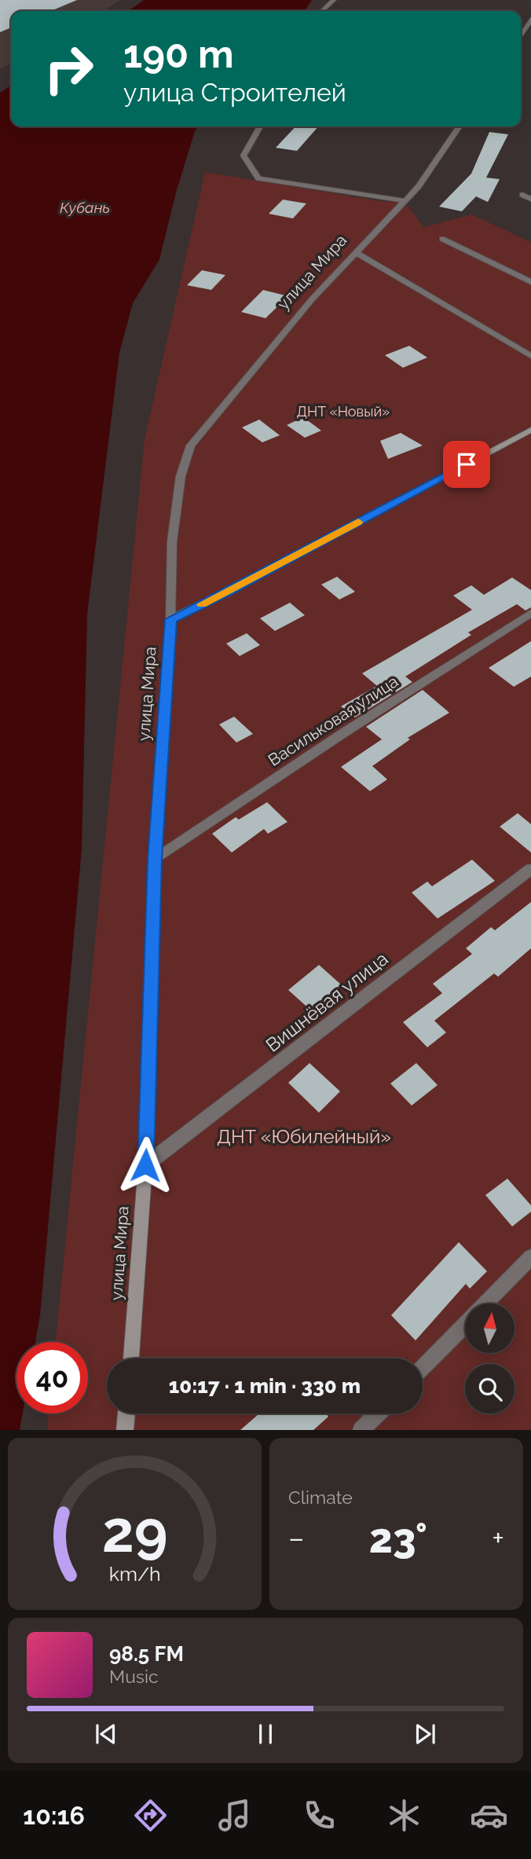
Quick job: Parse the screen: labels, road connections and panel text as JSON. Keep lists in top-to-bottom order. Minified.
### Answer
{"streets":{"street":["улица Мира","Васильковая улица","Вишнёвая улица"]},"crossings":[["улица Мира","Васильковая улица"],["улица Мира","Вишнёвая улица"]],"water":["Кубань"],"parks":["ДНТ «Новый»","ДНТ «Юбилейный»"],"north":"top","page":{"turn":["190 m","улица Строителей"],"limit":"40","trip":"10:17 · 1 min · 330 m","tile":"Climate","heat":["−","23°","+"],"song":["98.5 FM","Music"],"tabs":"10:16","gauge":["29","km/h"]}}
